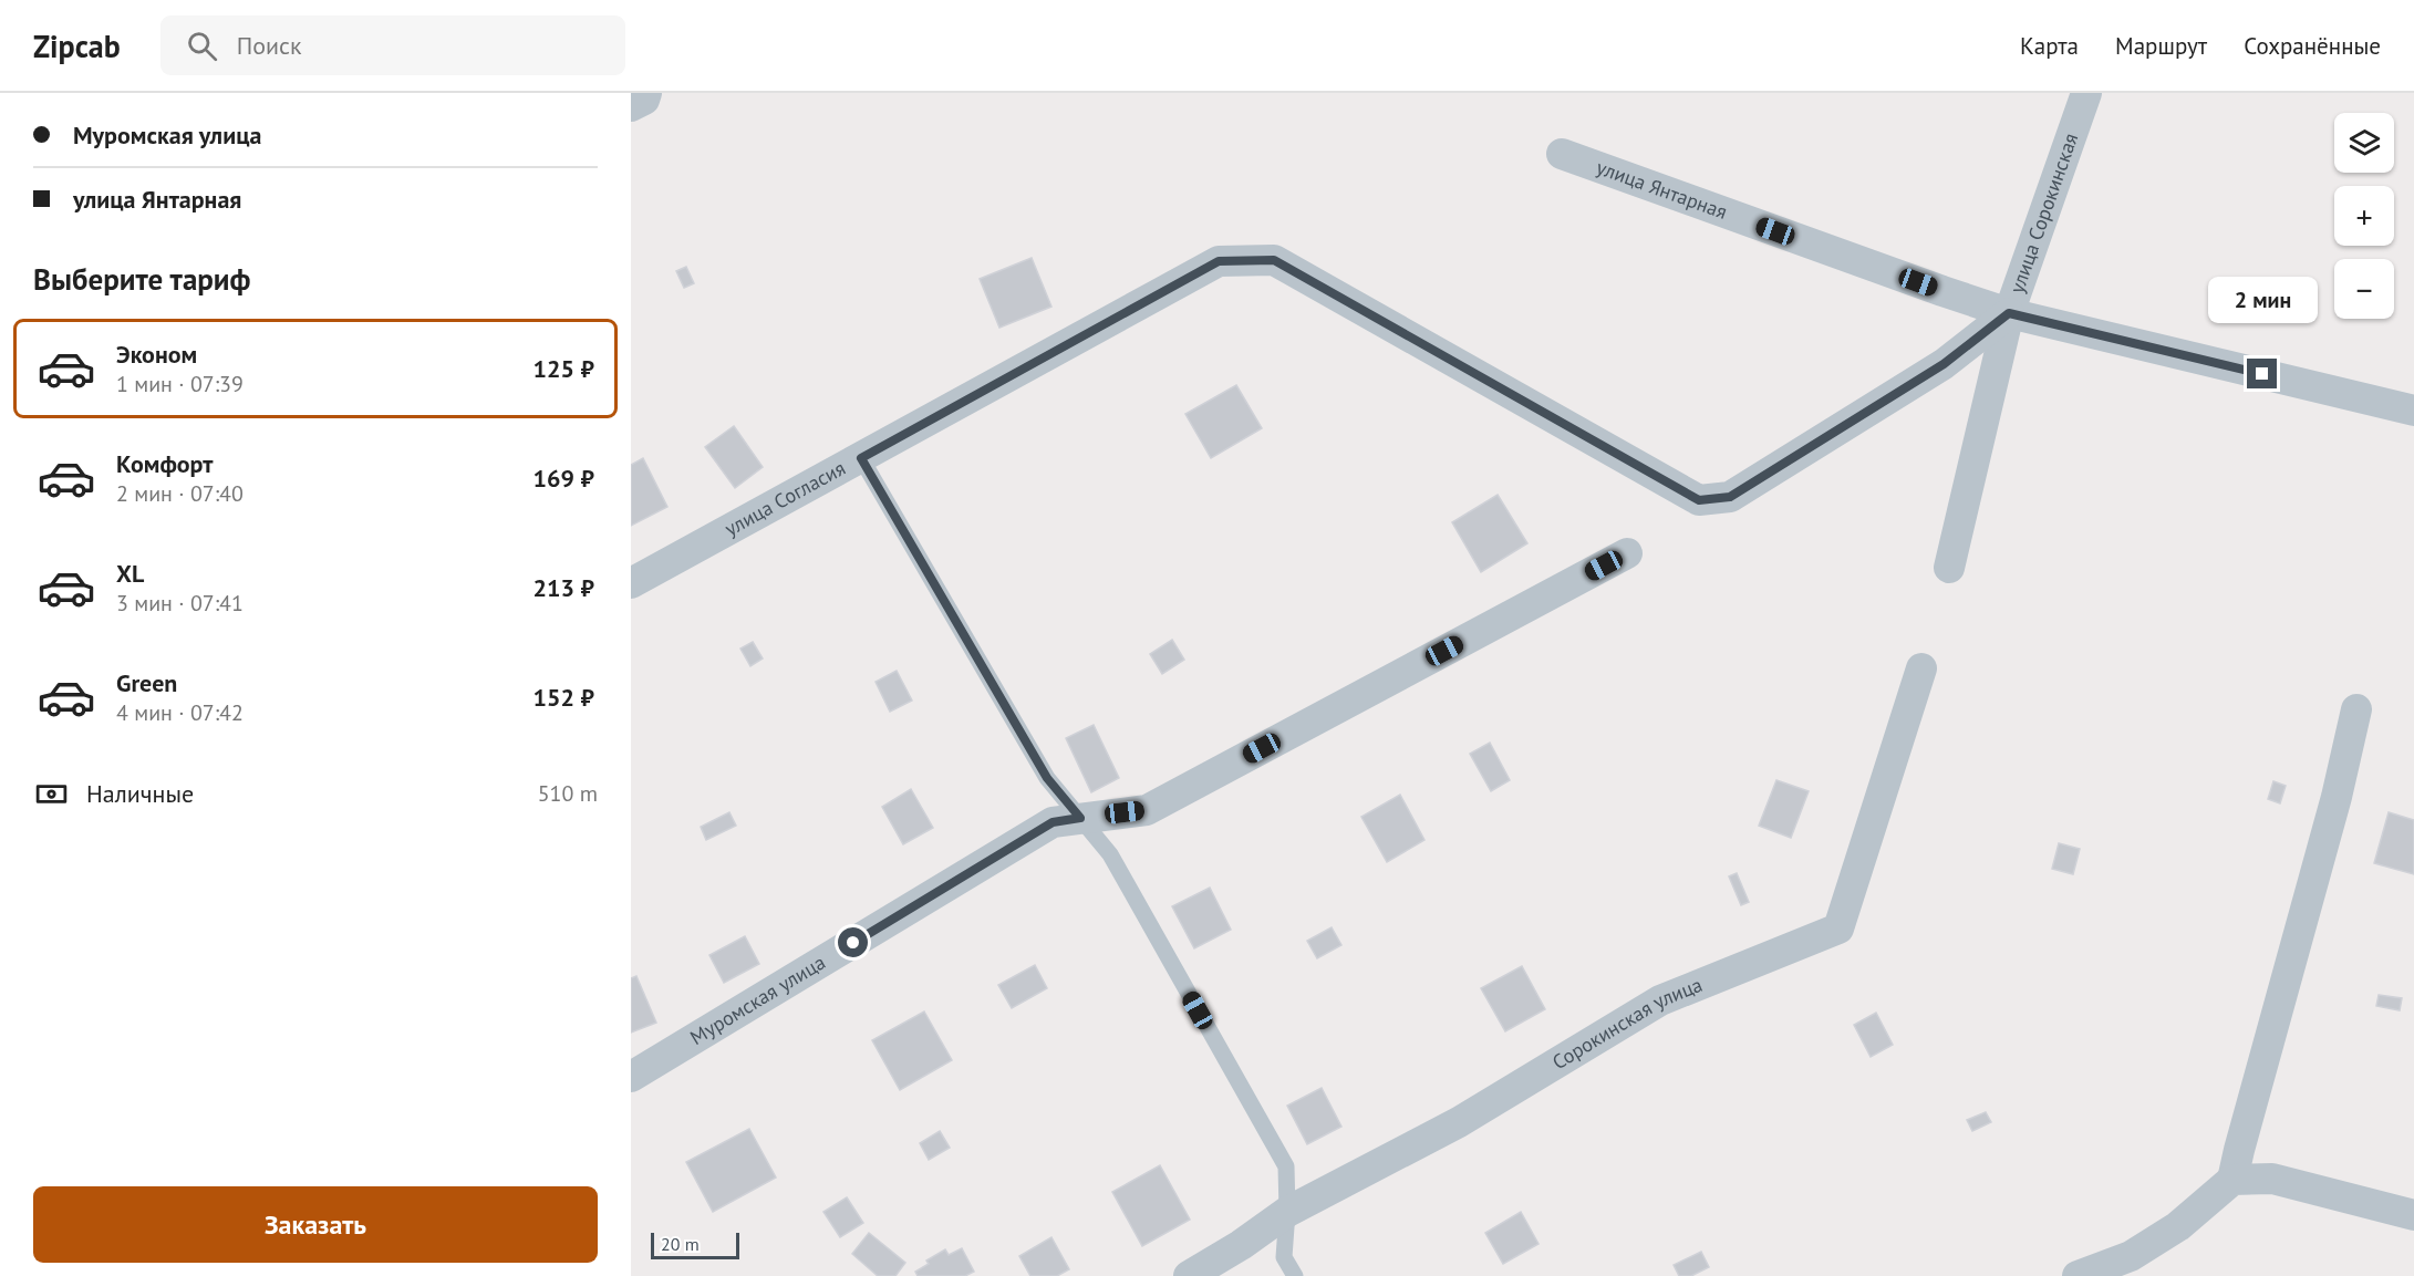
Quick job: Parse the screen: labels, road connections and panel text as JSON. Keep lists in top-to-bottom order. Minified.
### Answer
{"streets":{"street":["улица Янтарная","улица Сорокинская","улица Согласия","Муромская улица","Сорокинская улица"]},"crossings":[["улица Янтарная","улица Сорокинская"],["улица Янтарная","улица Согласия"],["улица Сорокинская","улица Согласия"]],"scale_bar":"20 m","page":{"header":"Zipcab","search":"Поиск","nav":["Карта","Маршрут","Сохранённые"],"banner":["Муромская улица","улица Янтарная"],"map_buttons":["+","−"],"heading":"Выберите тариф","bubble":"2 мин","list":[{"name":"Эконом","note":"1 мин · 07:39","value":"125 ₽"},{"name":"Комфорт","note":"2 мин · 07:40","value":"169 ₽"},{"name":"XL","note":"3 мин · 07:41","value":"213 ₽"},{"name":"Green","note":"4 мин · 07:42","value":"152 ₽"}],"pay":["Наличные","510 m"],"buttons":"Заказать","scale":"20 m"}}
